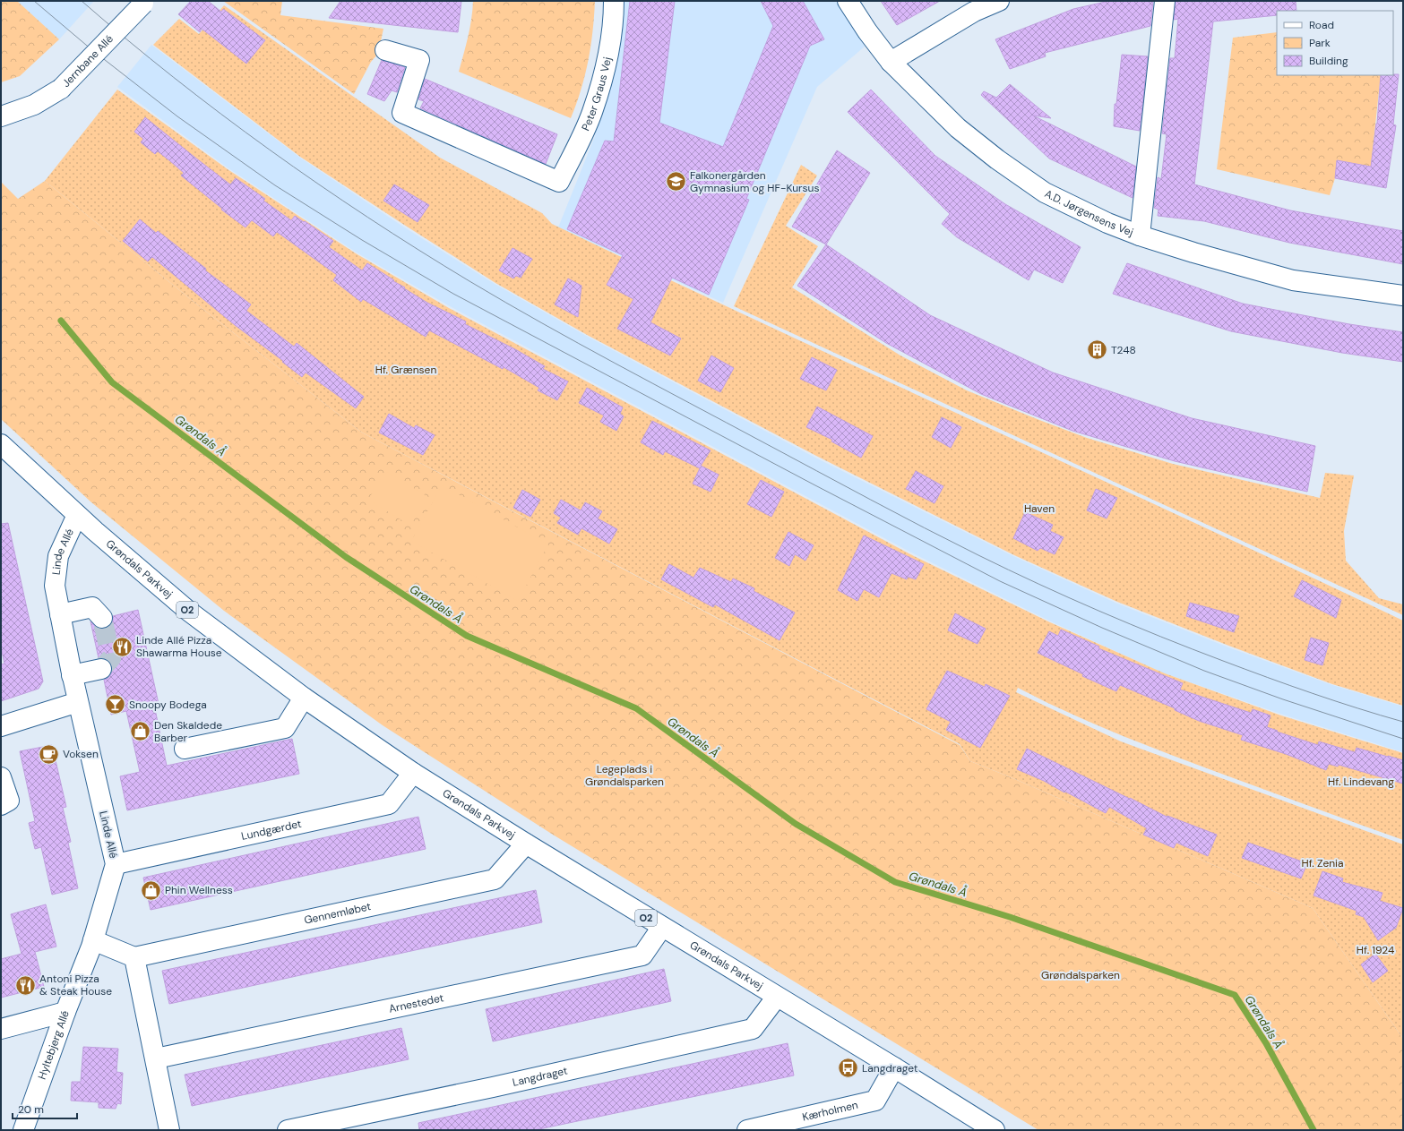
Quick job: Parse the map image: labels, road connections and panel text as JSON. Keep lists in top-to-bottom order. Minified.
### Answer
{"streets":{"street":["Jernbane Allé","Peter Graus Vej","A.D. Jørgensens Vej","Linde Allé","Grøndals Parkvej","O2","Lundgærdet","Gennemløbet","Arnestedet","Hyltebjerg Allé","Langdraget","Kærholmen"]},"crossings":[["Linde Allé","Grøndals Parkvej"],["Linde Allé","Lundgærdet"],["Linde Allé","Hyltebjerg Allé"],["Grøndals Parkvej","Lundgærdet"],["Grøndals Parkvej","Gennemløbet"],["Grøndals Parkvej","Arnestedet"],["Grøndals Parkvej","Langdraget"],["Grøndals Parkvej","Kærholmen"]],"water":["Grøndals Å"],"parks":["Hf. Grænsen","Haven","Legeplads i Grøndalsparken","Hf. Lindevang","Hf. Zenia","Hf. 1924","Grøndalsparken"],"places":{"school or university":["Falkonergården Gymnasium og HF-Kursus"],"building":["T248"],"restaurant":["Linde Allé Pizza Shawarma House","Antoni Pizza & Steak House"],"bar":["Snoopy Bodega"],"shop":["Den Skaldede Barber","Phin Wellness"],"cafe":["Voksen"],"bus stop":["Langdraget"]},"legend":["Road","Park","Building"],"scale_bar":"20 m"}
